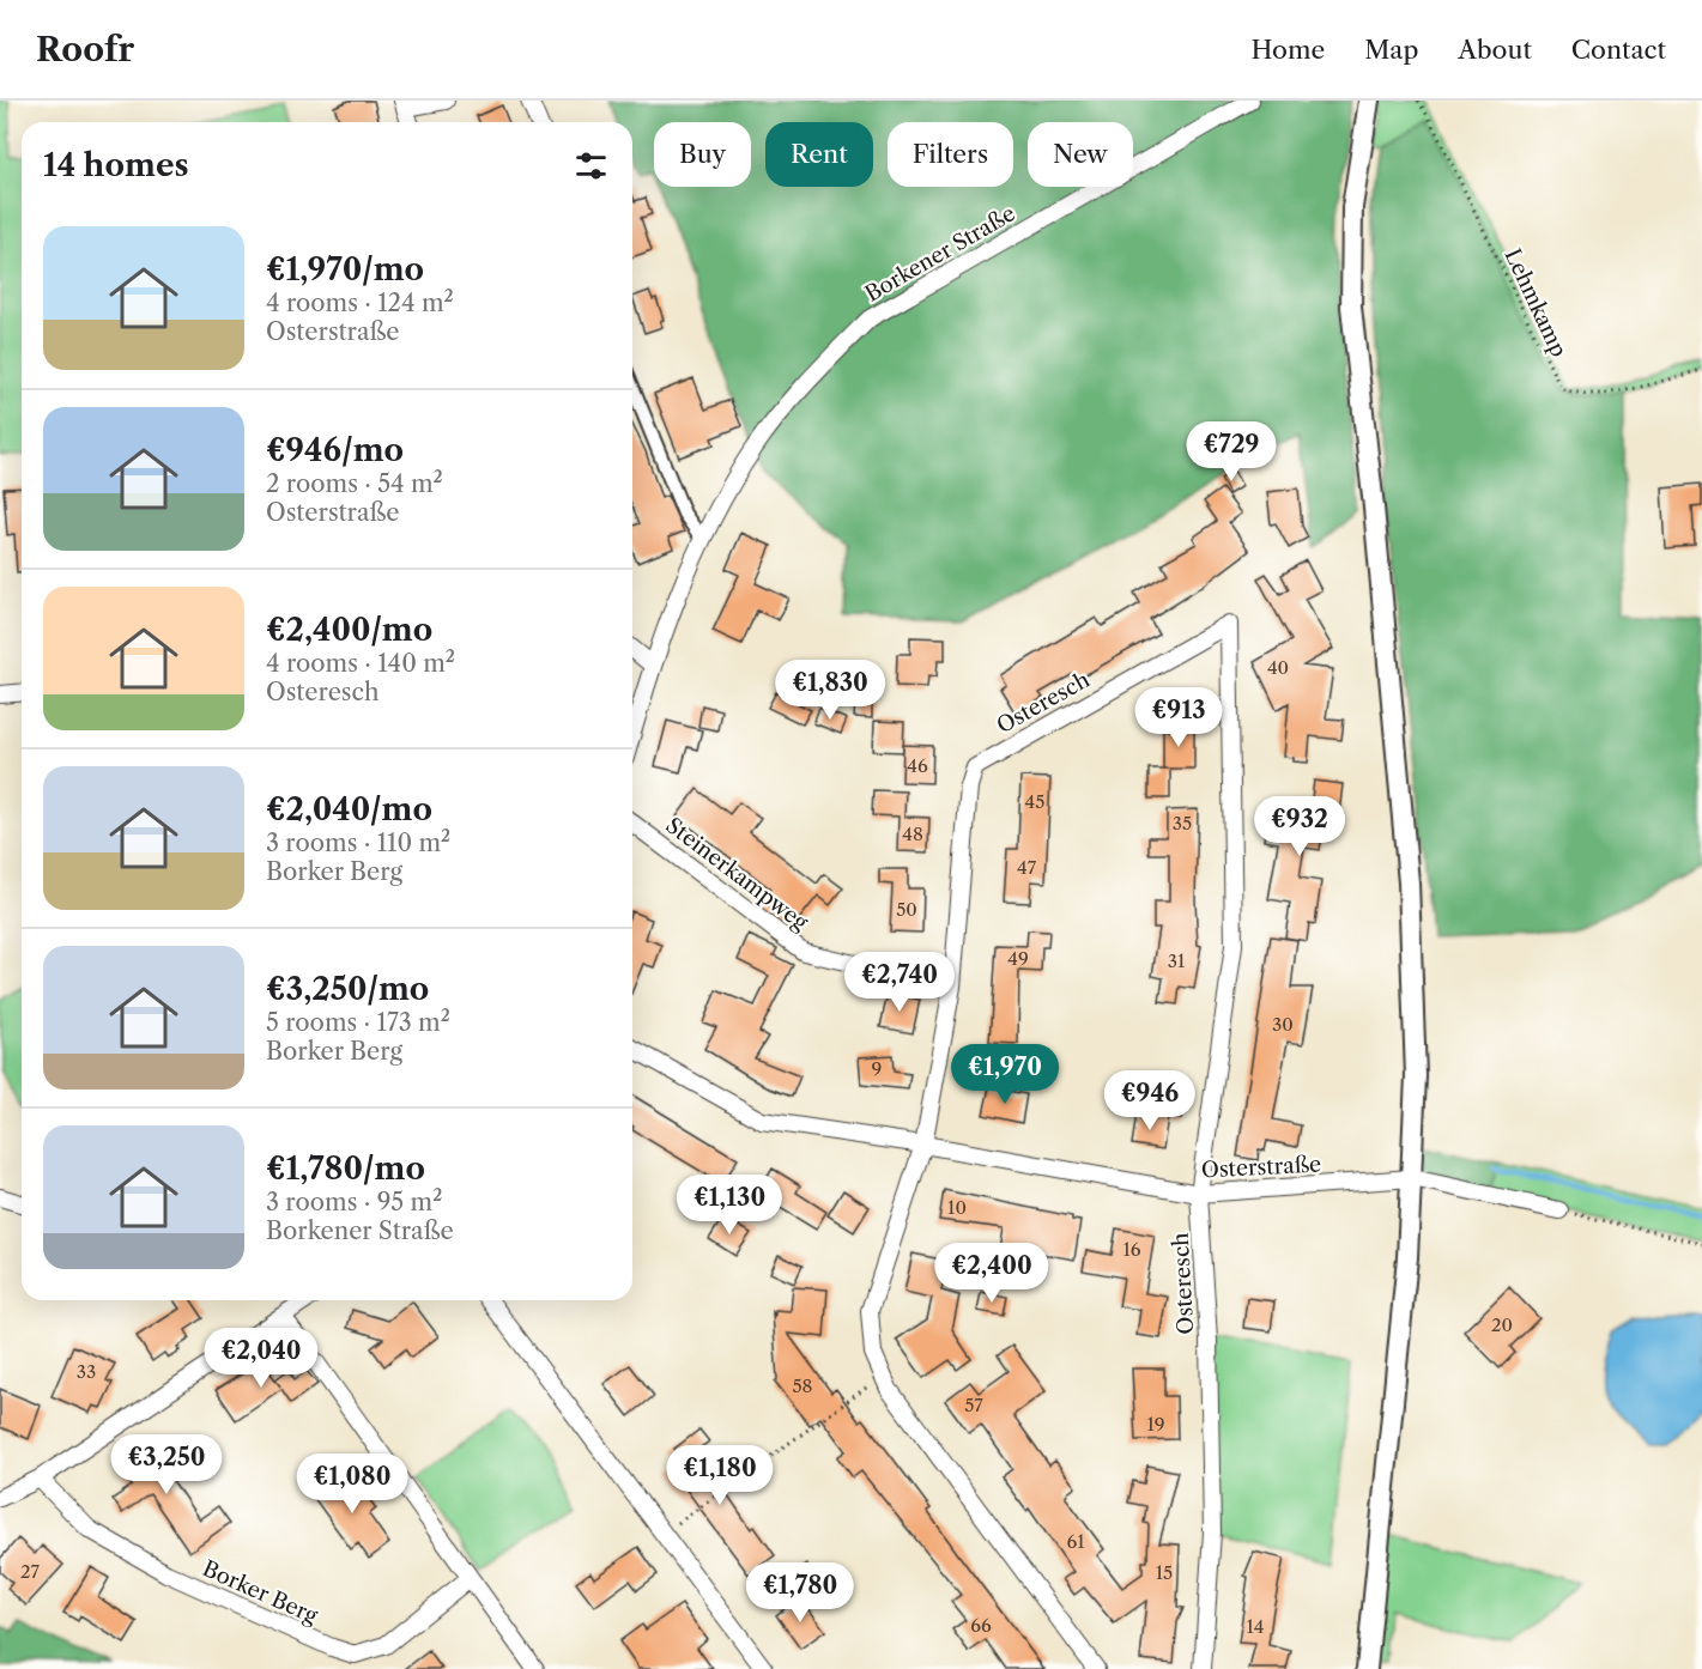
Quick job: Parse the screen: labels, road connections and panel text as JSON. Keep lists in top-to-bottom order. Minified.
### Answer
{"streets":{"street":["Borkener Straße","Osteresch","Steinerkampweg","Osterstraße","Borker Berg"],"path":["Lehmkamp"]},"crossings":[["Osteresch","Steinerkampweg"],["Osteresch","Osterstraße"]],"house_numbers":["40","46","45","35","48","47","50","49","31","30","9","10","16","20","33","58","57","19","61","27","15","66","14"],"page":{"header":"Roofr","nav":["Home","Map","About","Contact"],"chip":["Buy","Rent","Filters","New"],"heading":"14 homes","list":[{"name":"€1,970/mo","note":"4 rooms · 124 m² · Osterstraße"},{"name":"€946/mo","note":"2 rooms · 54 m² · Osterstraße"},{"name":"€2,400/mo","note":"4 rooms · 140 m² · Osteresch"},{"name":"€2,040/mo","note":"3 rooms · 110 m² · Borker Berg"},{"name":"€3,250/mo","note":"5 rooms · 173 m² · Borker Berg"},{"name":"€1,780/mo","note":"3 rooms · 95 m² · Borkener Straße"}],"price":["€729","€1,830","€913","€932","€2,740","€1,970","€946","€1,130","€2,400","€2,040","€3,250","€1,180","€1,080","€1,780"]}}
